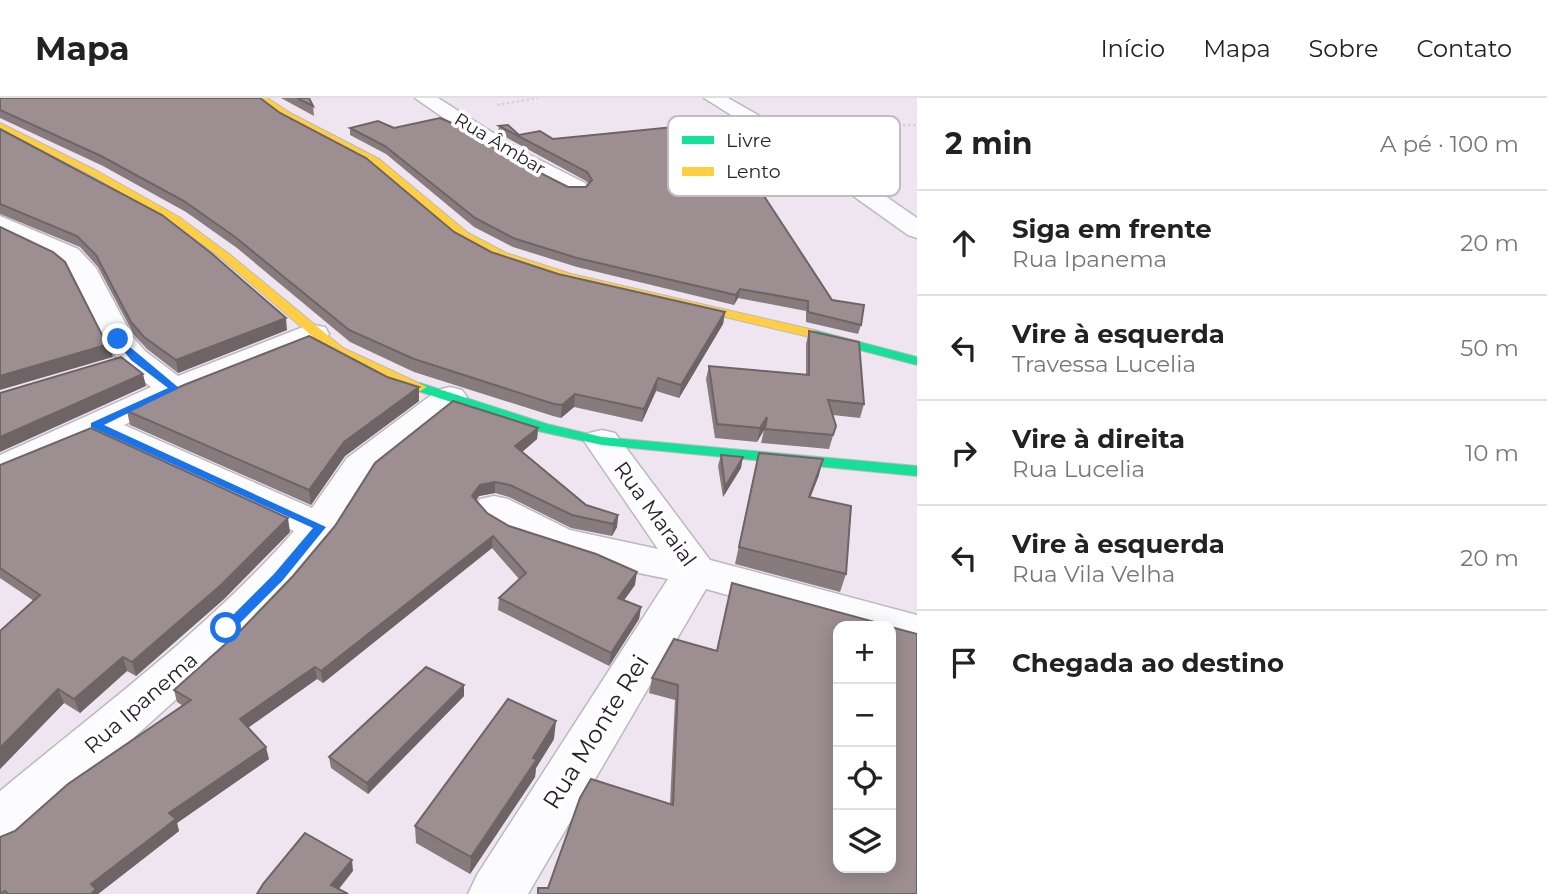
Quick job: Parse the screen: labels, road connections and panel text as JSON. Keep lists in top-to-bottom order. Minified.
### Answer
{"streets":{"street":["Rua Âmbar","Rua Maraial","Rua Ipanema","Rua Monte Rei"]},"crossings":[["Rua Maraial","Rua Monte Rei"]],"legend":["Livre","Lento"],"page":{"header":"Mapa","nav":["Início","Mapa","Sobre","Contato"],"heading":["2 min","A pé · 100 m"],"list":[["Siga em frente","Rua Ipanema","20 m"],["Vire à esquerda","Travessa Lucelia","50 m"],["Vire à direita","Rua Lucelia","10 m"],["Vire à esquerda","Rua Vila Velha","20 m"],"Chegada ao destino"],"map_buttons":["+","−"]}}
